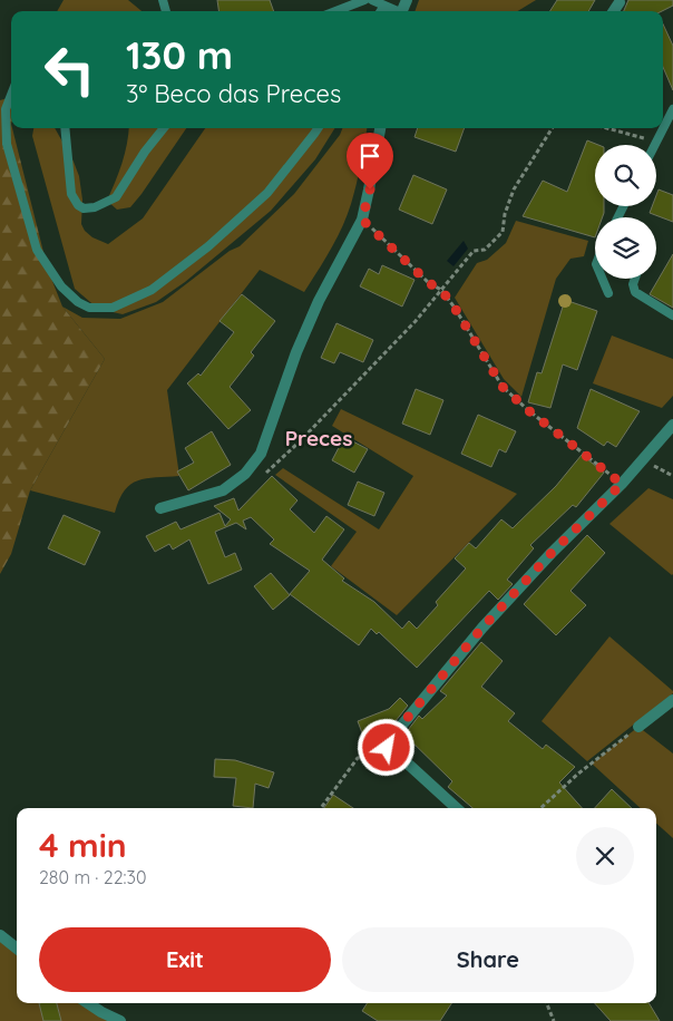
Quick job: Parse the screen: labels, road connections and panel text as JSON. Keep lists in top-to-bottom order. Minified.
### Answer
{"districts":["Preces"],"page":{"turn":["130 m","3º Beco das Preces"],"heading":["4 min","280 m · 22:30"],"buttons":["Exit","Share"]}}
